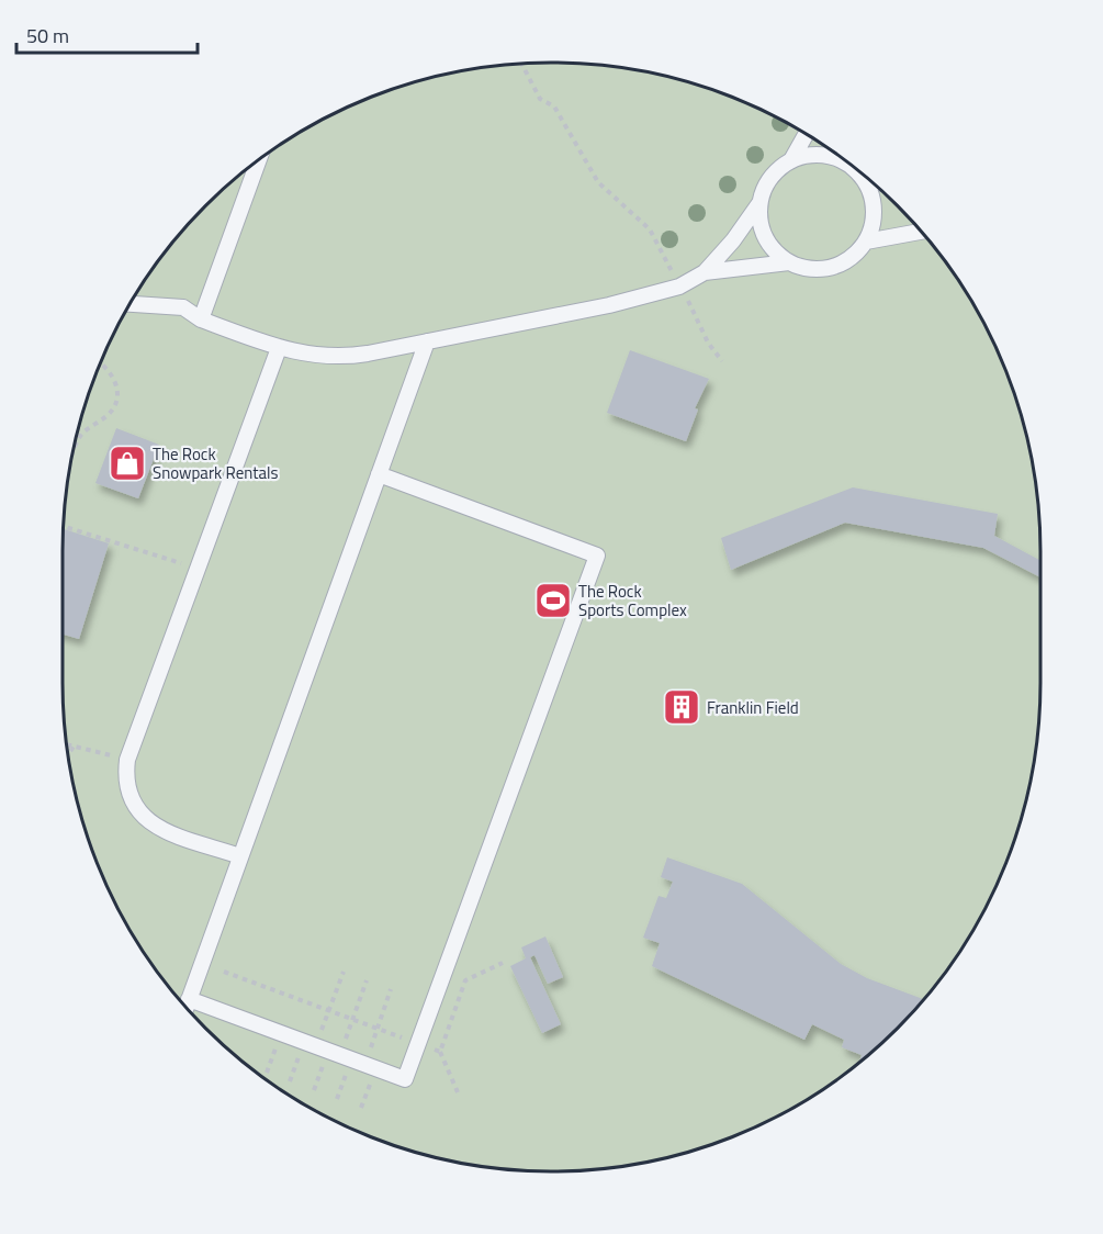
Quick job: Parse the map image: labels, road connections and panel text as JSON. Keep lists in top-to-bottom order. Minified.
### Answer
{"places":{"shop":["The Rock Snowpark Rentals"],"sports":["The Rock Sports Complex"],"building":["Franklin Field"]},"scale_bar":"50 m"}
